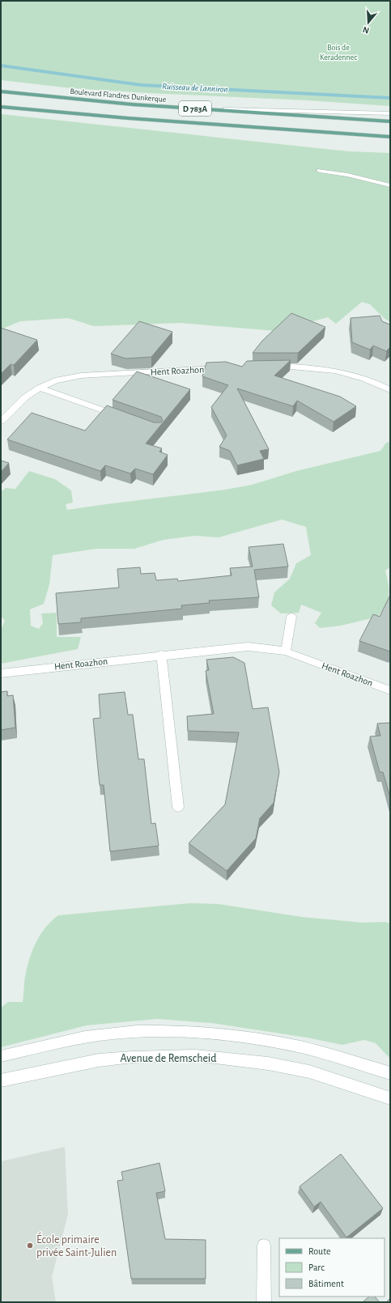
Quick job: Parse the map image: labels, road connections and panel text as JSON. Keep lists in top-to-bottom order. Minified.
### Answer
{"streets":{"main road":["Boulevard Flandres Dunkerque","D 783A"],"street":["Hent Roazhon","Avenue de Remscheid"]},"water":["Ruisseau de Lanniron"],"parks":["Bois de Keradennec"],"places":["École primaire privée Saint-Julien"],"legend":["Route","Parc","Bâtiment"],"north":"bottom"}
